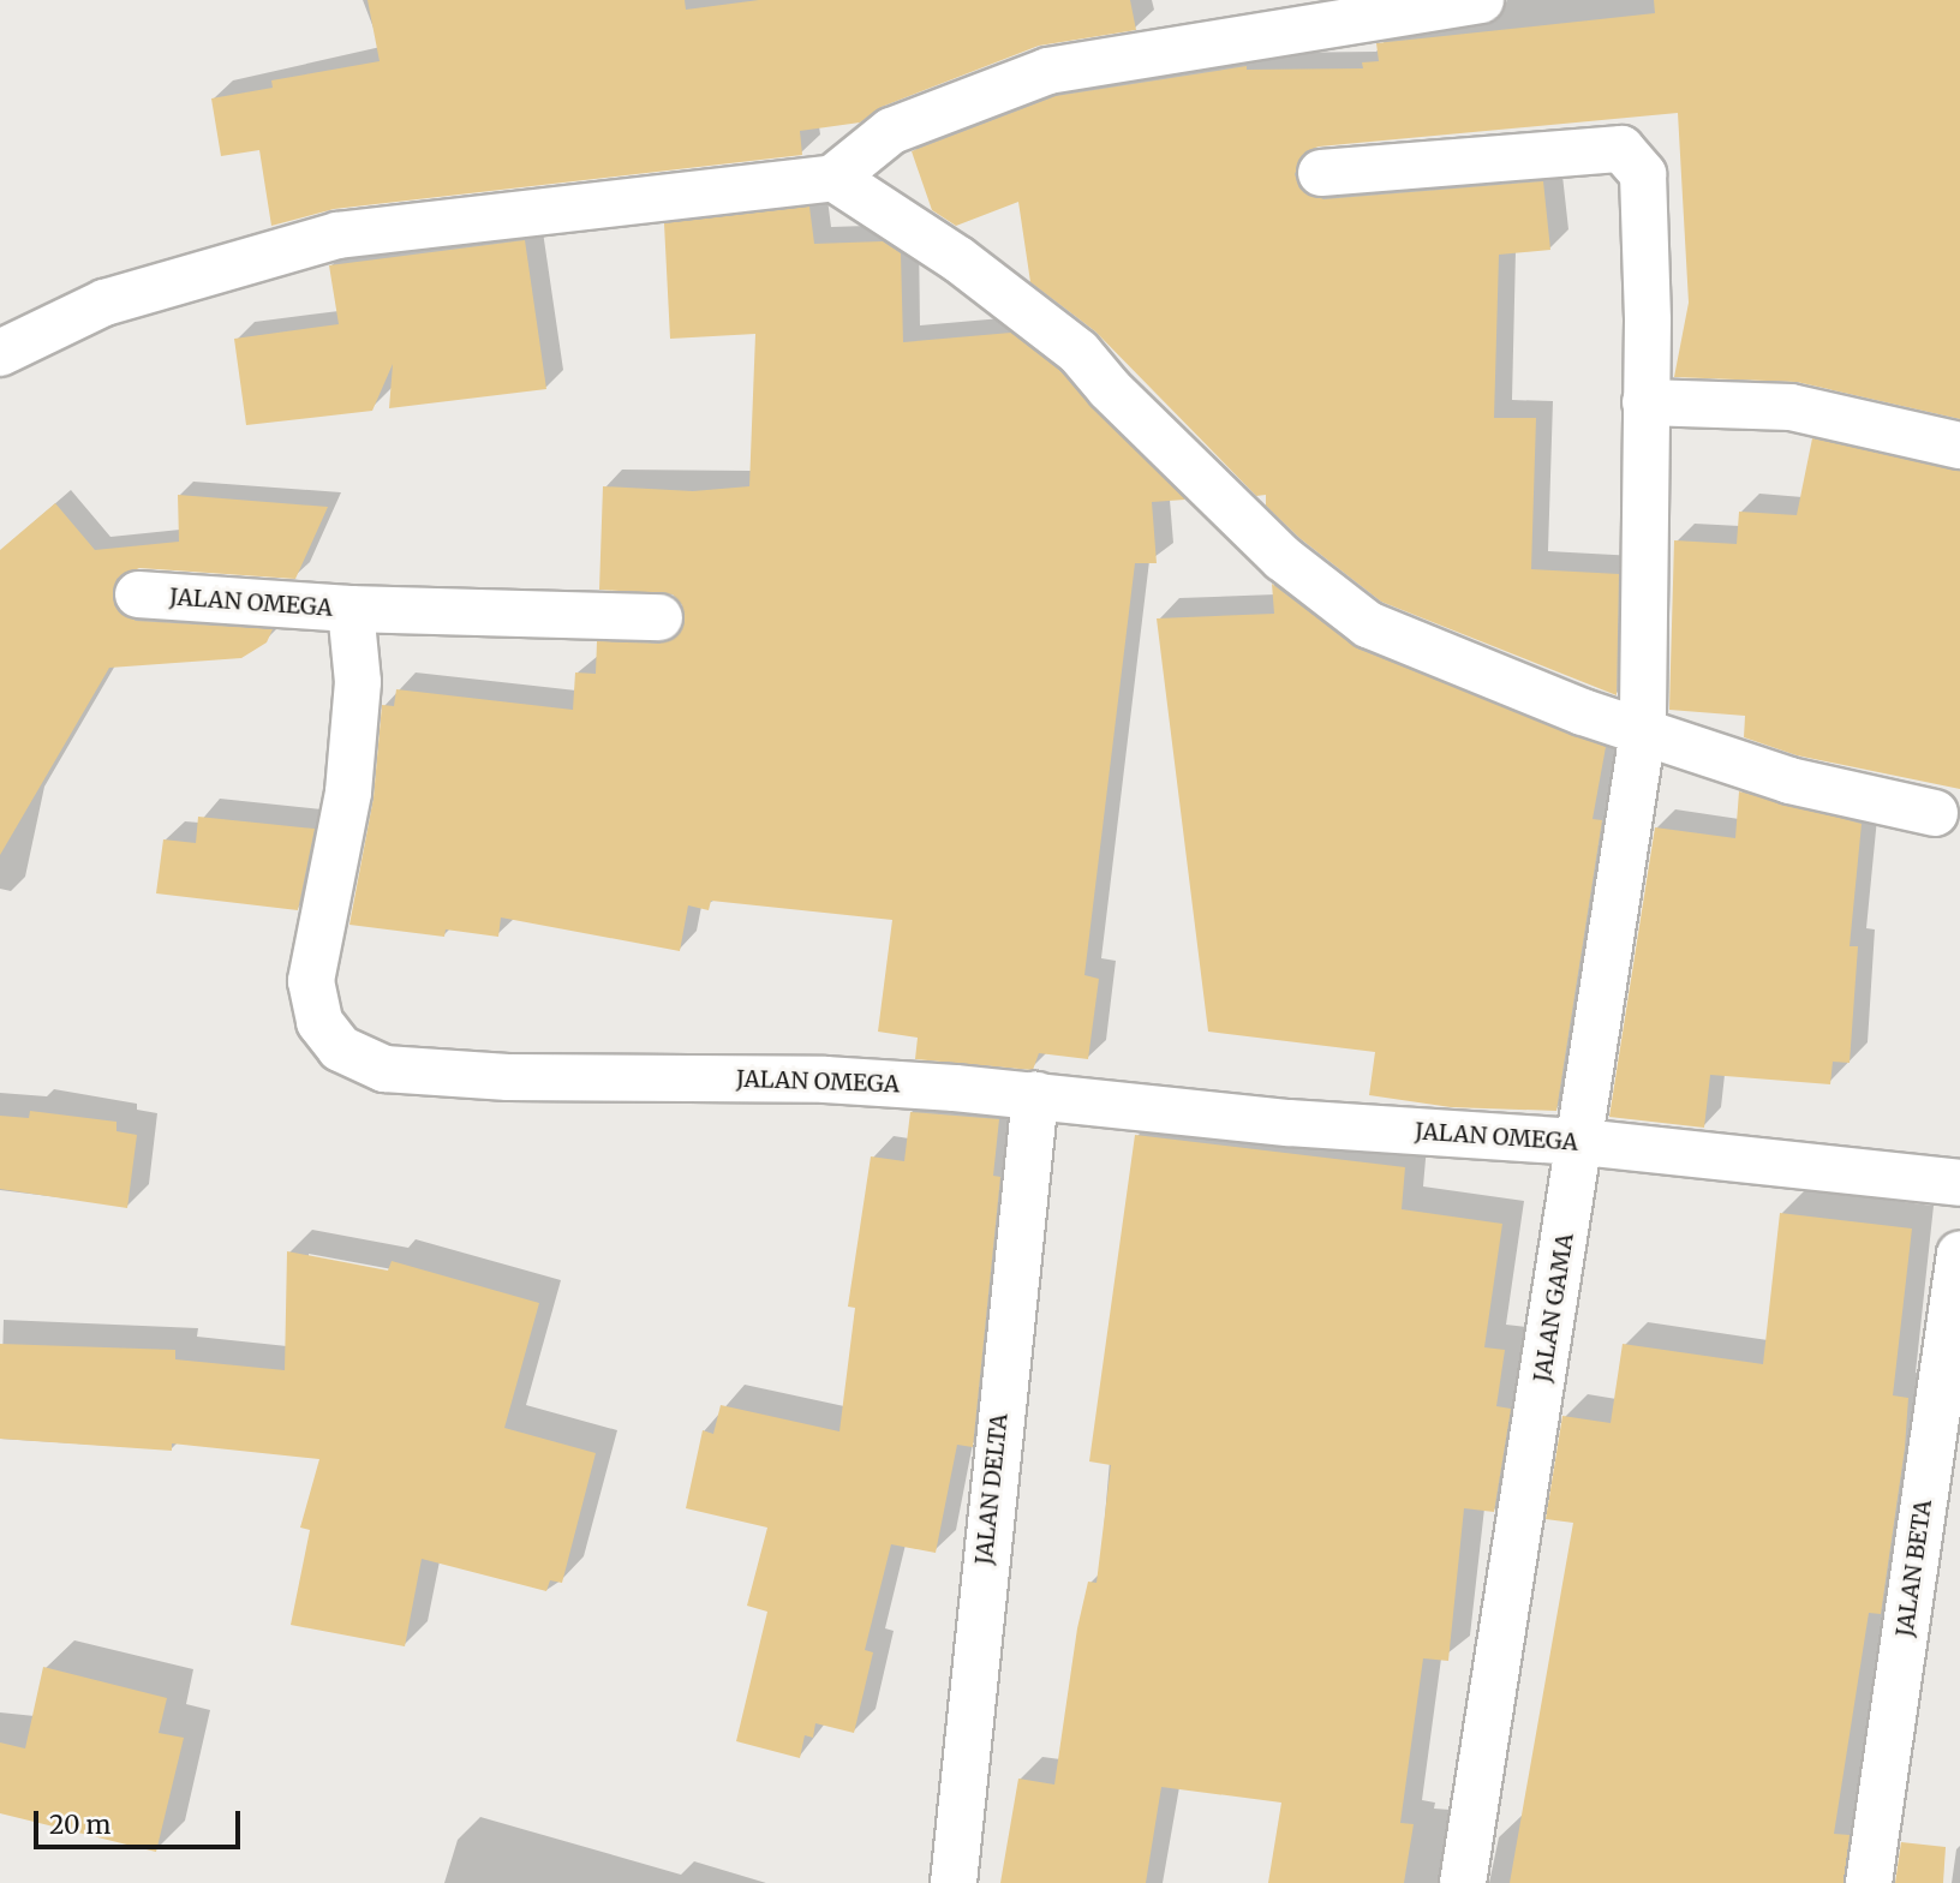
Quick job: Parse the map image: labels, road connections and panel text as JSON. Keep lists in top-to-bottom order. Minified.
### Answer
{"streets":{"street":["JALAN OMEGA","JALAN GAMA","JALAN DELTA","JALAN BETA"]},"crossings":[["JALAN OMEGA","JALAN GAMA"],["JALAN OMEGA","JALAN DELTA"]],"scale_bar":"20 m"}
